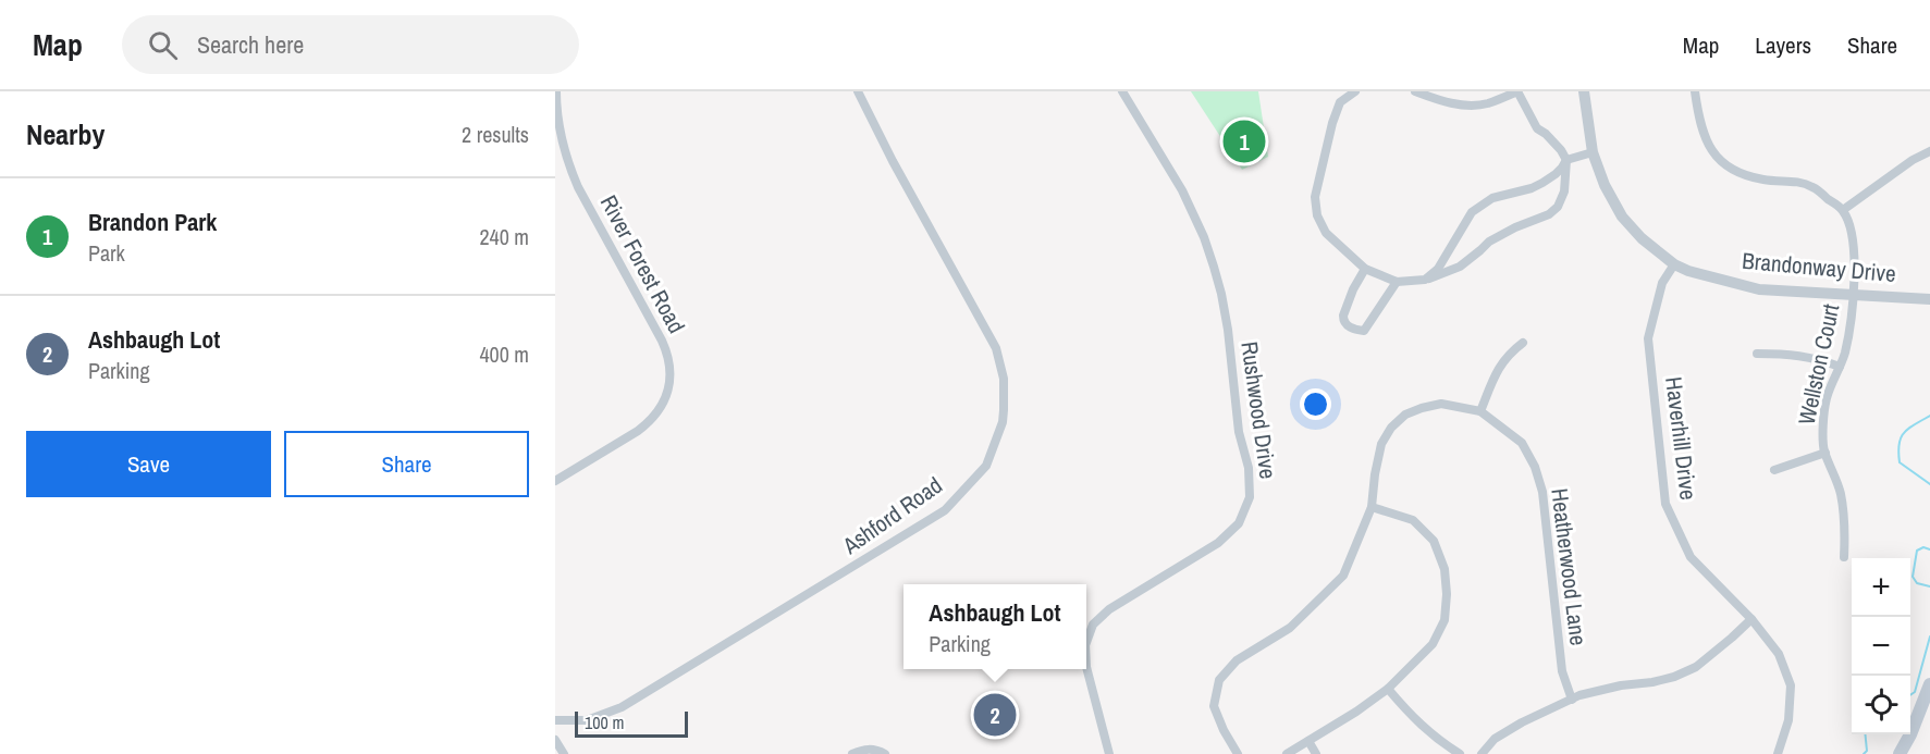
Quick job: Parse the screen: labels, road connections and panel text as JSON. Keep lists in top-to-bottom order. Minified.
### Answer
{"streets":{"street":["River Forest Road","Brandonway Drive","Wellston Court","Rushwood Drive","Haverhill Drive","Ashford Road","Heatherwood Lane"]},"crossings":[["Brandonway Drive","Wellston Court"],["Brandonway Drive","Haverhill Drive"]],"scale_bar":"100 m","page":{"header":"Map","search":"Search here","nav":["Map","Layers","Share"],"heading":["Nearby","2 results"],"pins":["1","2"],"list":[{"mark":"1","name":"Brandon Park","note":"Park","value":"240 m"},{"mark":"2","name":"Ashbaugh Lot","note":"Parking","value":"400 m"}],"buttons":["Save","Share"],"map_buttons":["+","−"],"popup":["Ashbaugh Lot","Parking"],"scale":"100 m"}}
